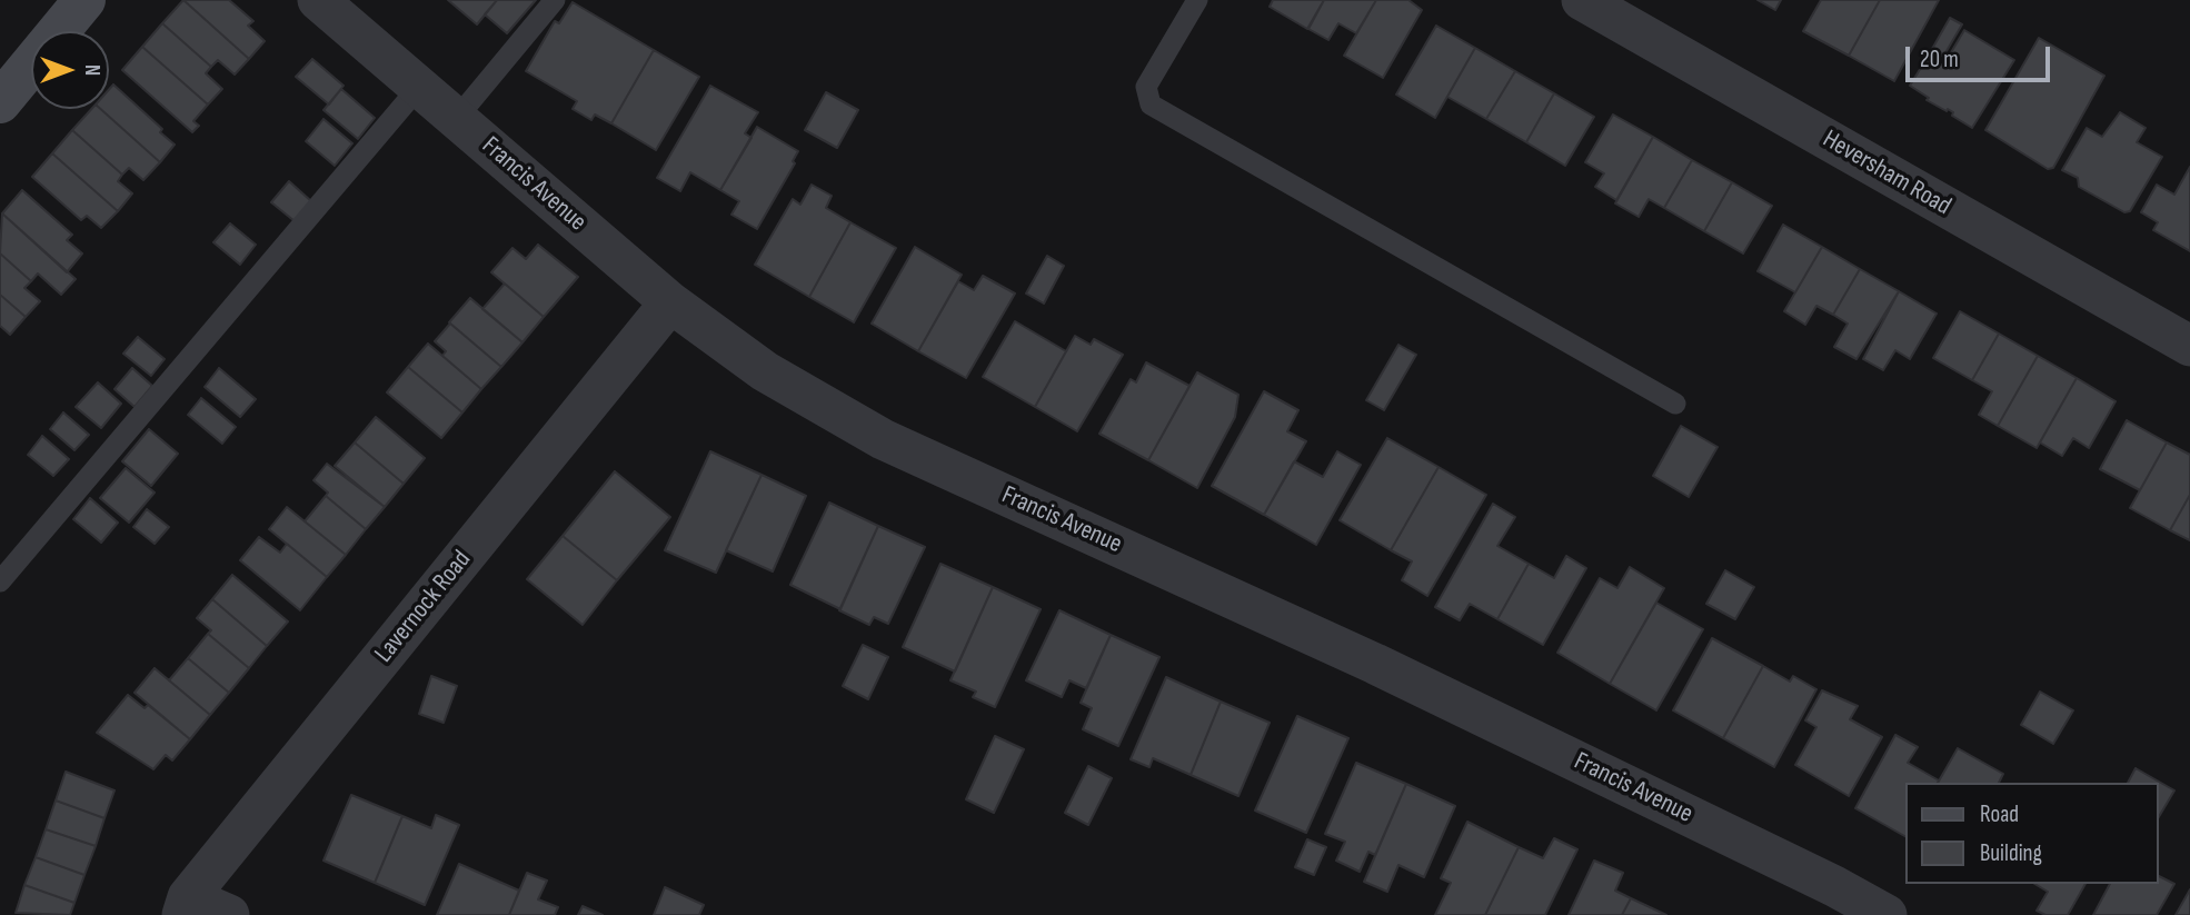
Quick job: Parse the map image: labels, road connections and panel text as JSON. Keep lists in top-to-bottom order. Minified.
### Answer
{"streets":{"street":["Heversham Road","Francis Avenue","Lavernock Road"]},"crossings":[["Francis Avenue","Lavernock Road"]],"legend":["Road","Building"],"scale_bar":"20 m","north":"right"}
